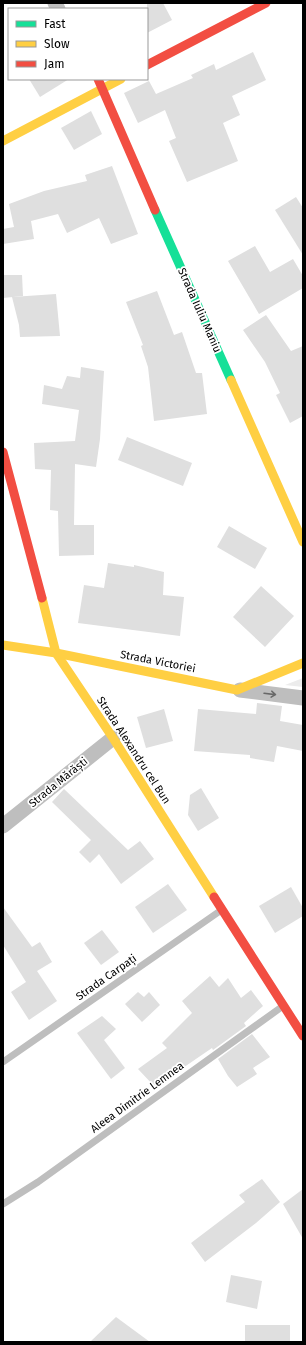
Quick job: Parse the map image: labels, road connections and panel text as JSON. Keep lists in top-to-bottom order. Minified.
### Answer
{"streets":{"street":["Strada Iuliu Maniu","Strada Victoriei","Strada Alexandru cel Bun","Strada Mărăști"],"lane":["Strada Carpați","Aleea Dimitrie Lemnea"]},"crossings":[["Strada Victoriei","Strada Alexandru cel Bun"],["Strada Alexandru cel Bun","Strada Mărăști"],["Strada Alexandru cel Bun","Strada Carpați"],["Strada Alexandru cel Bun","Aleea Dimitrie Lemnea"]],"legend":["Fast","Slow","Jam"]}
